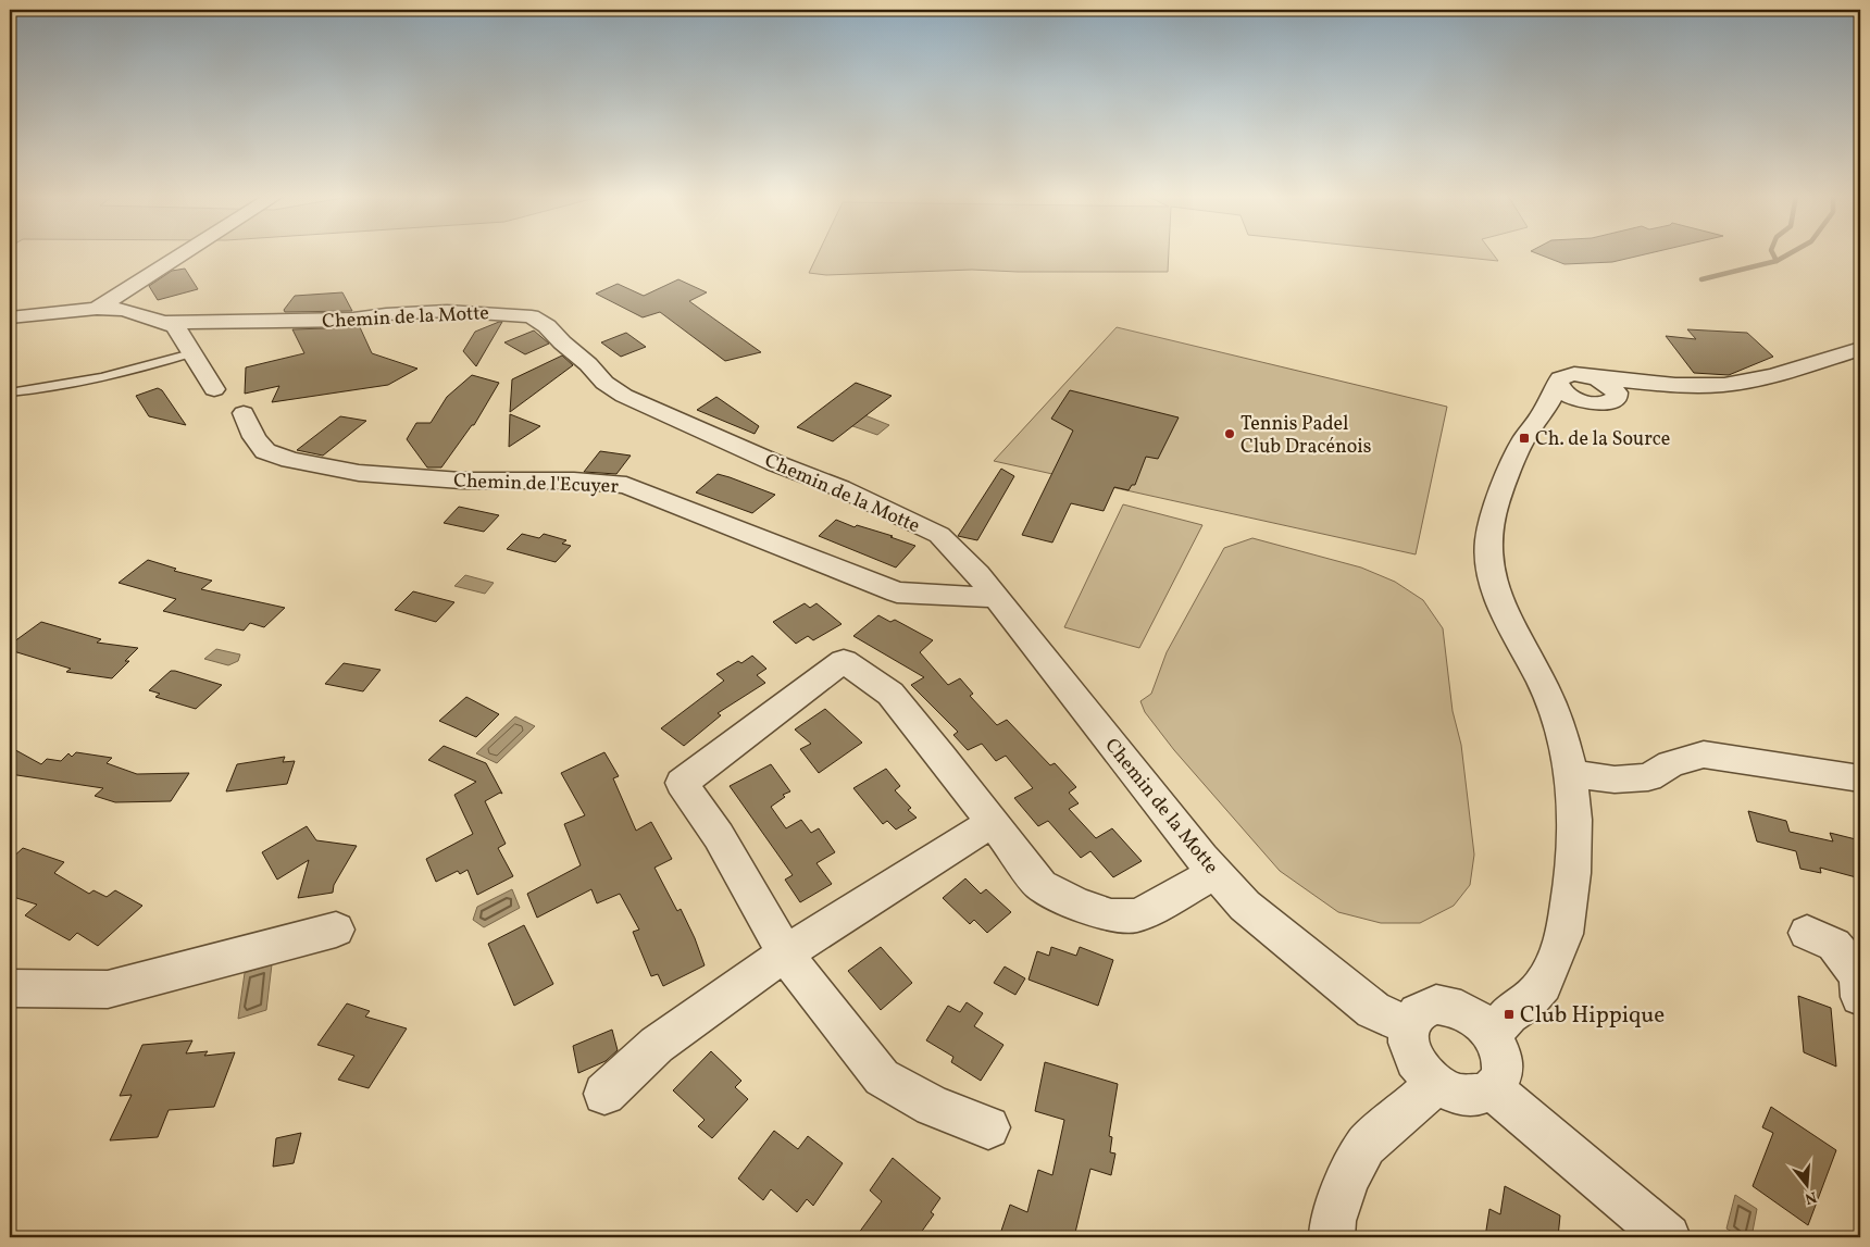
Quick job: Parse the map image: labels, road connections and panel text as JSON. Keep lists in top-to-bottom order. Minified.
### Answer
{"streets":{"street":["Chemin de la Motte","Chemin de l'Ecuyer"]},"crossings":[["Chemin de la Motte","Chemin de l'Ecuyer"]],"places":{"other":["Tennis Padel Club Dracénois"],"transit":["Ch. de la Source","Club Hippique"]},"north":"bottom"}
